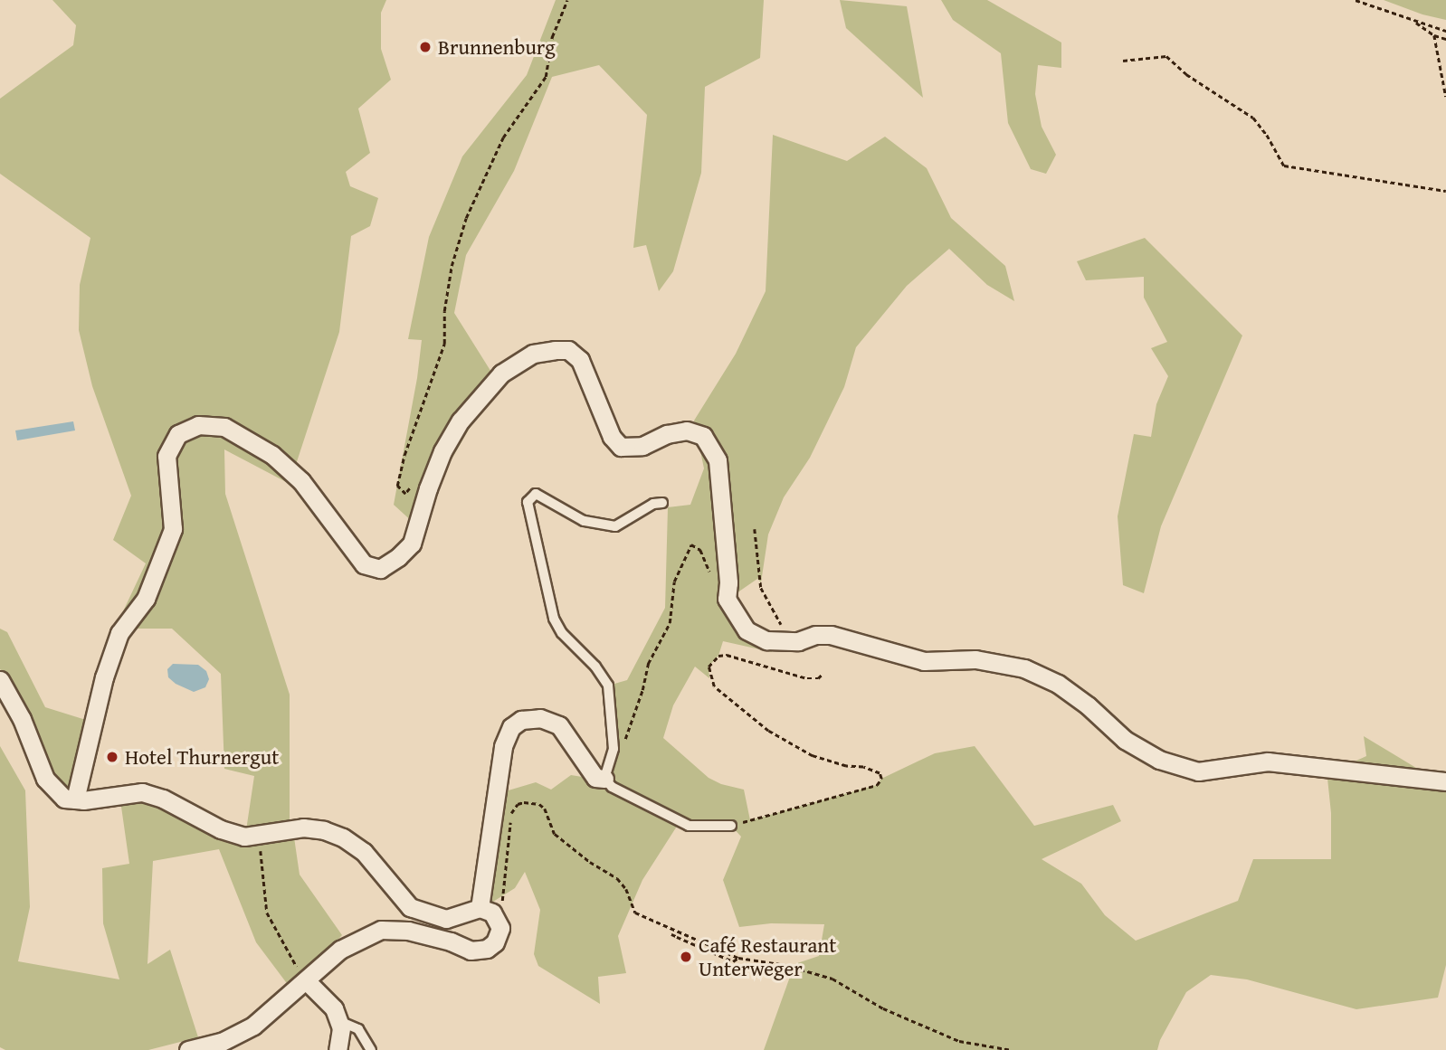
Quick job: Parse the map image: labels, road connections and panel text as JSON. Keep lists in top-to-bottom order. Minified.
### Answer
{"places":["Brunnenburg","Hotel Thurnergut","Café Restaurant Unterweger"]}
